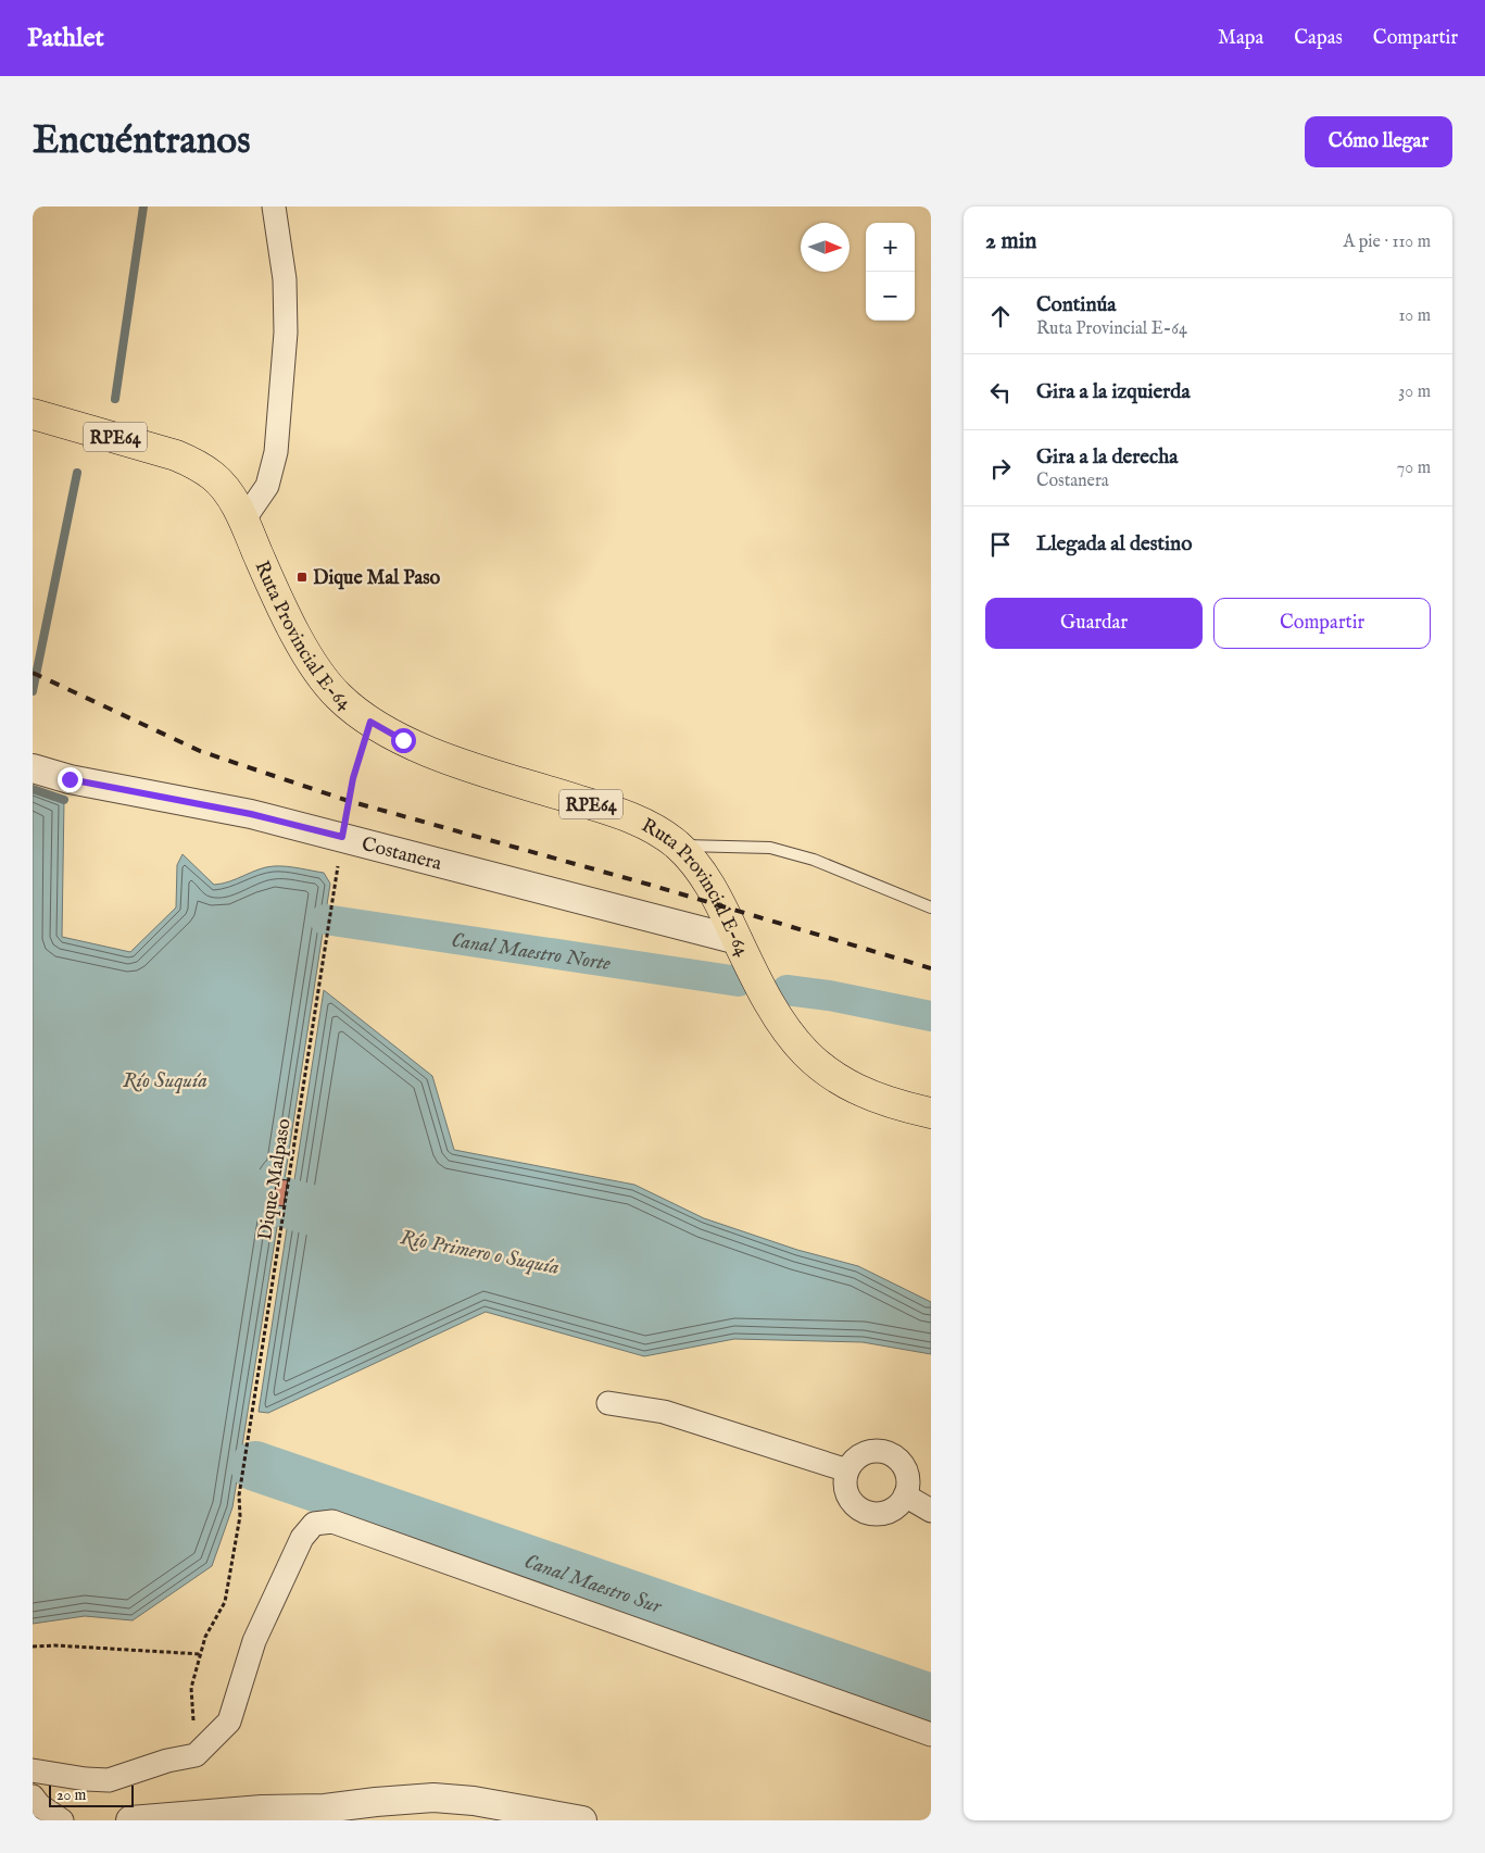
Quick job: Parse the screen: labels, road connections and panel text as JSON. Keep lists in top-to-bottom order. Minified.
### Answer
{"streets":{"main road":["RPE64","Ruta Provincial E-64"],"street":["Costanera"],"path":["Dique Malpaso"]},"crossings":[["Ruta Provincial E-64","Costanera"]],"water":["Canal Maestro Norte","Río Suquía","Río Primero o Suquía","Canal Maestro Sur"],"places":{"transit":["Dique Mal Paso"]},"scale_bar":"20 m","north":"right","page":{"header":"Pathlet","nav":["Mapa","Capas","Compartir"],"buttons":["Cómo llegar",["Guardar","Compartir"]],"title":"Encuéntranos","heading":["2 min","A pie · 110 m"],"map_buttons":["+","−"],"list":[["Continúa","Ruta Provincial E-64","10 m"],["Gira a la izquierda","30 m"],["Gira a la derecha","Costanera","70 m"],"Llegada al destino"],"scale":"20 m"}}
